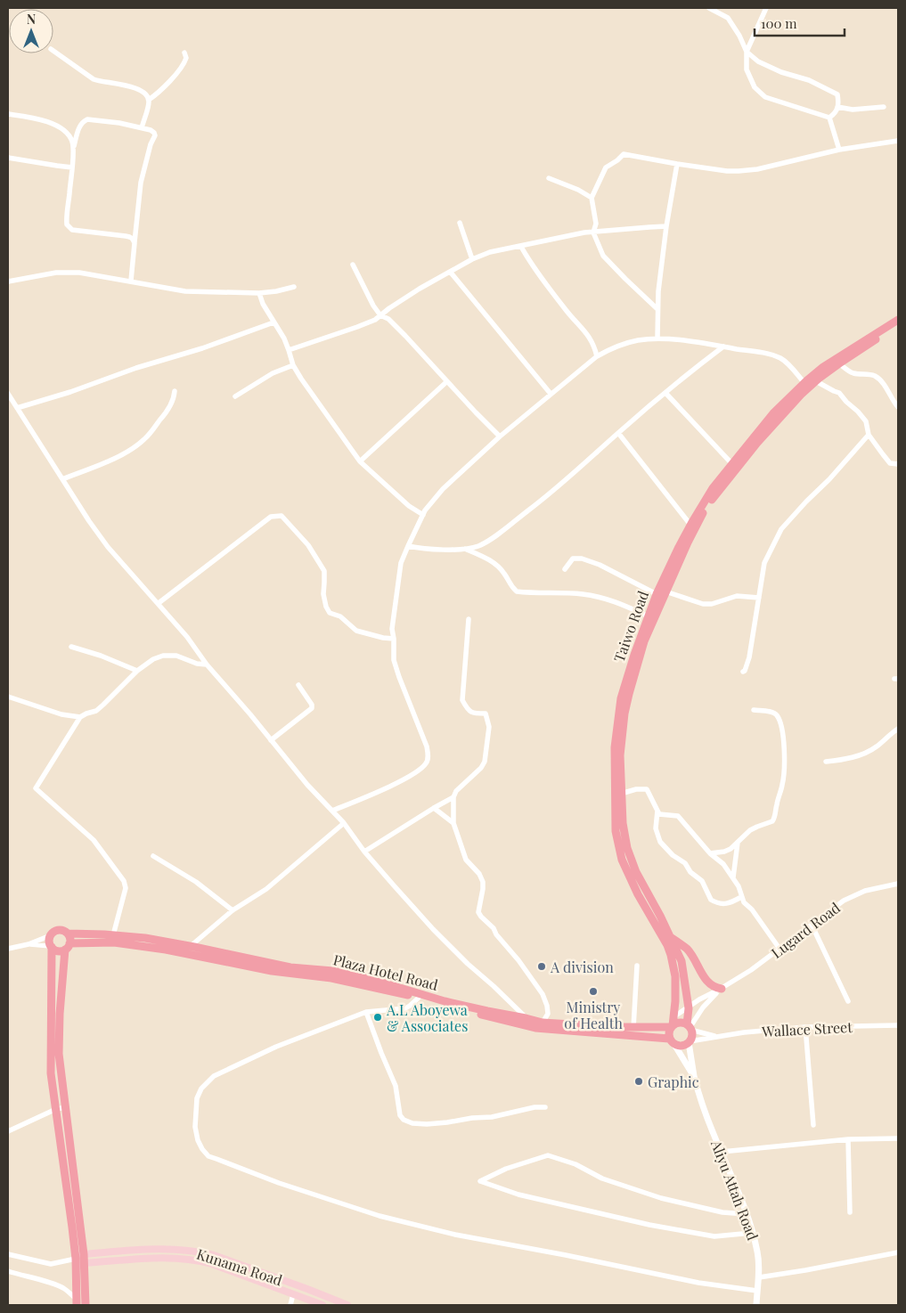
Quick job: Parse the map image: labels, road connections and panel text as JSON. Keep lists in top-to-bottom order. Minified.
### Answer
{"streets":{"main road":["Taiwo Road","Plaza Hotel Road","Kunama Road"],"street":["Lugard Road","Wallace Street","Aliyu Attah Road"]},"crossings":[["Taiwo Road","Plaza Hotel Road"],["Taiwo Road","Wallace Street"],["Plaza Hotel Road","Wallace Street"]],"places":["A division","Ministry of Health","A.L Aboyewa & Associates","Graphic"],"scale_bar":"100 m","north":"top"}
